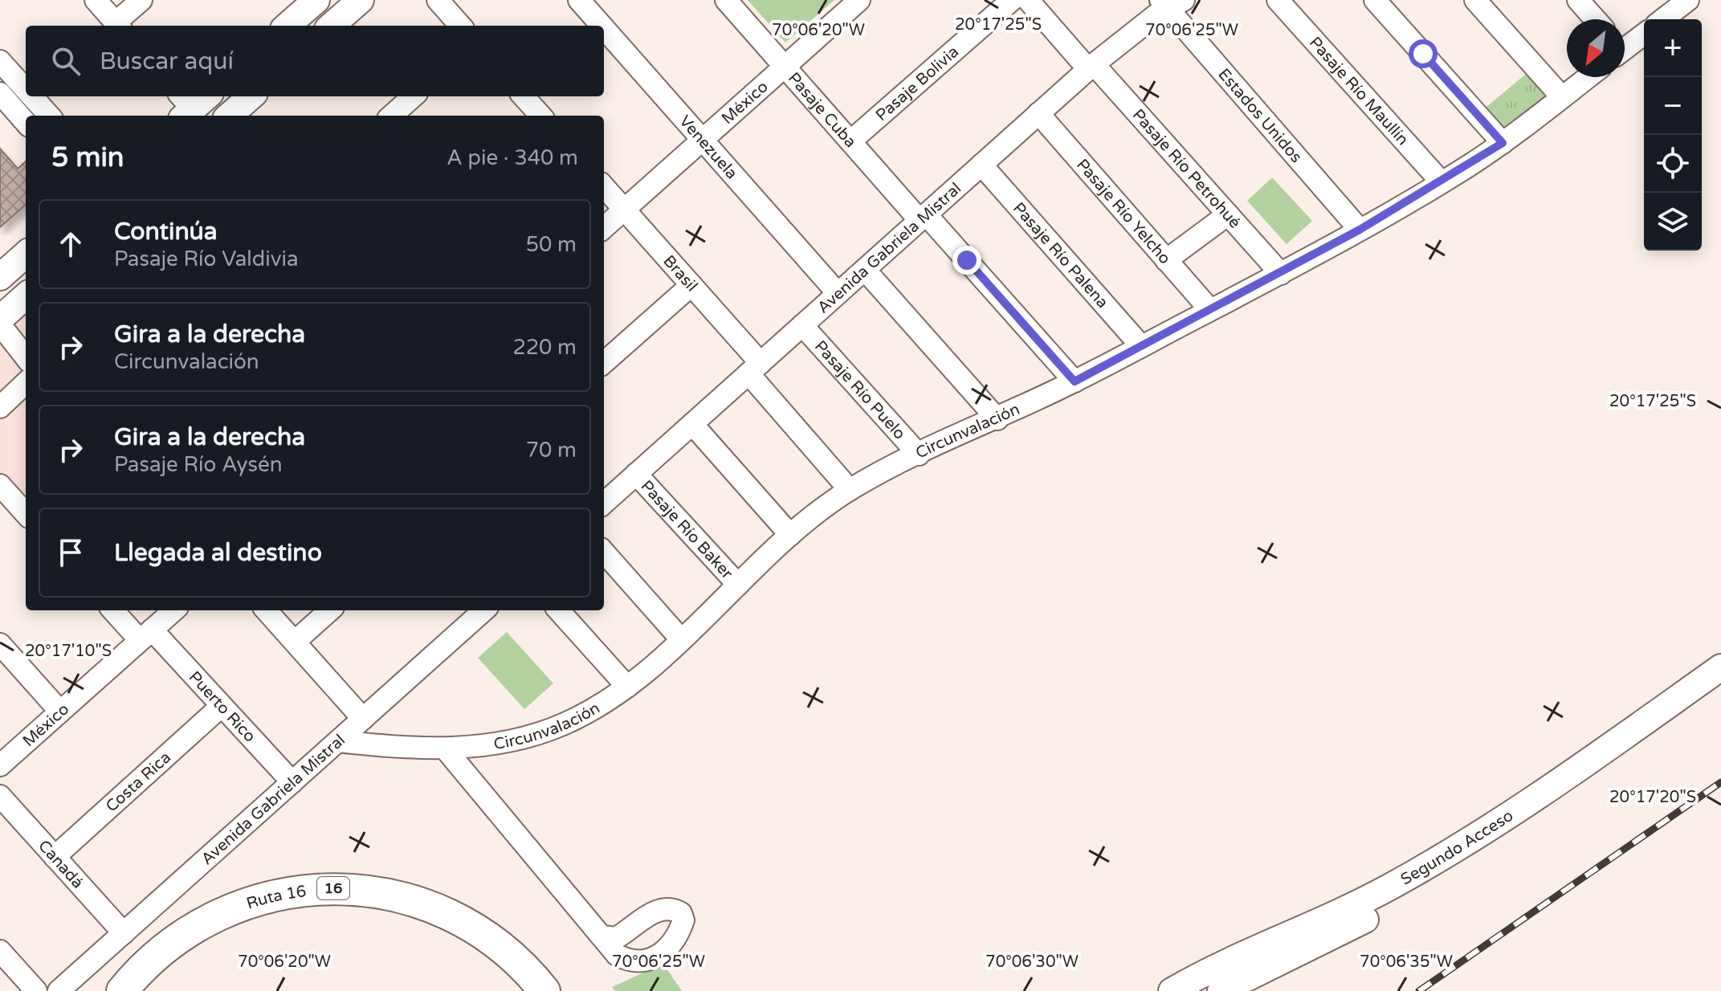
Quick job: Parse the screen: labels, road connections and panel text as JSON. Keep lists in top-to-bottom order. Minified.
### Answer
{"streets":{"highway":["16","Ruta 16"],"main road":["Segundo Acceso"],"street":["Pasaje Bolivia","Pasaje Río Maullín","México","Pasaje Cuba","Estados Unidos","Venezuela","Pasaje Río Petrohué","Pasaje Río Yelcho","Avenida Gabriela Mistral","Pasaje Río Palena","Brasil","Pasaje Río Puelo","Circunvalación","Pasaje Río Baker","Puerto Rico","Costa Rica","Canadá"]},"crossings":[["Pasaje Bolivia","Pasaje Cuba"],["Pasaje Río Maullín","Circunvalación"],["México","Pasaje Cuba"],["México","Venezuela"],["México","Brasil"],["México","Puerto Rico"],["Pasaje Cuba","Avenida Gabriela Mistral"],["Pasaje Cuba","Circunvalación"],["Estados Unidos","Avenida Gabriela Mistral"],["Estados Unidos","Circunvalación"],["Venezuela","Avenida Gabriela Mistral"],["Pasaje Río Petrohué","Avenida Gabriela Mistral"],["Pasaje Río Petrohué","Circunvalación"],["Pasaje Río Yelcho","Avenida Gabriela Mistral"],["Pasaje Río Yelcho","Circunvalación"],["Avenida Gabriela Mistral","Pasaje Río Palena"],["Avenida Gabriela Mistral","Brasil"],["Avenida Gabriela Mistral","Pasaje Río Puelo"],["Avenida Gabriela Mistral","Circunvalación"],["Avenida Gabriela Mistral","Pasaje Río Baker"],["Avenida Gabriela Mistral","Puerto Rico"],["Avenida Gabriela Mistral","Canadá"],["Pasaje Río Palena","Circunvalación"],["Brasil","Circunvalación"],["Pasaje Río Puelo","Circunvalación"],["Circunvalación","Pasaje Río Baker"],["Puerto Rico","Costa Rica"],["Costa Rica","Canadá"]],"north":"bottom left","page":{"map_buttons":["+","−"],"search":"Buscar aquí","heading":["5 min","A pie · 340 m"],"list":[["Continúa","Pasaje Río Valdivia","50 m"],["Gira a la derecha","Circunvalación","220 m"],["Gira a la derecha","Pasaje Río Aysén","70 m"],"Llegada al destino"]},"coordinates":["20°17'25\"S","70°06'20\"W","70°06'25\"W","20°17'10\"S","20°17'20\"S","70°06'30\"W","70°06'35\"W"]}
